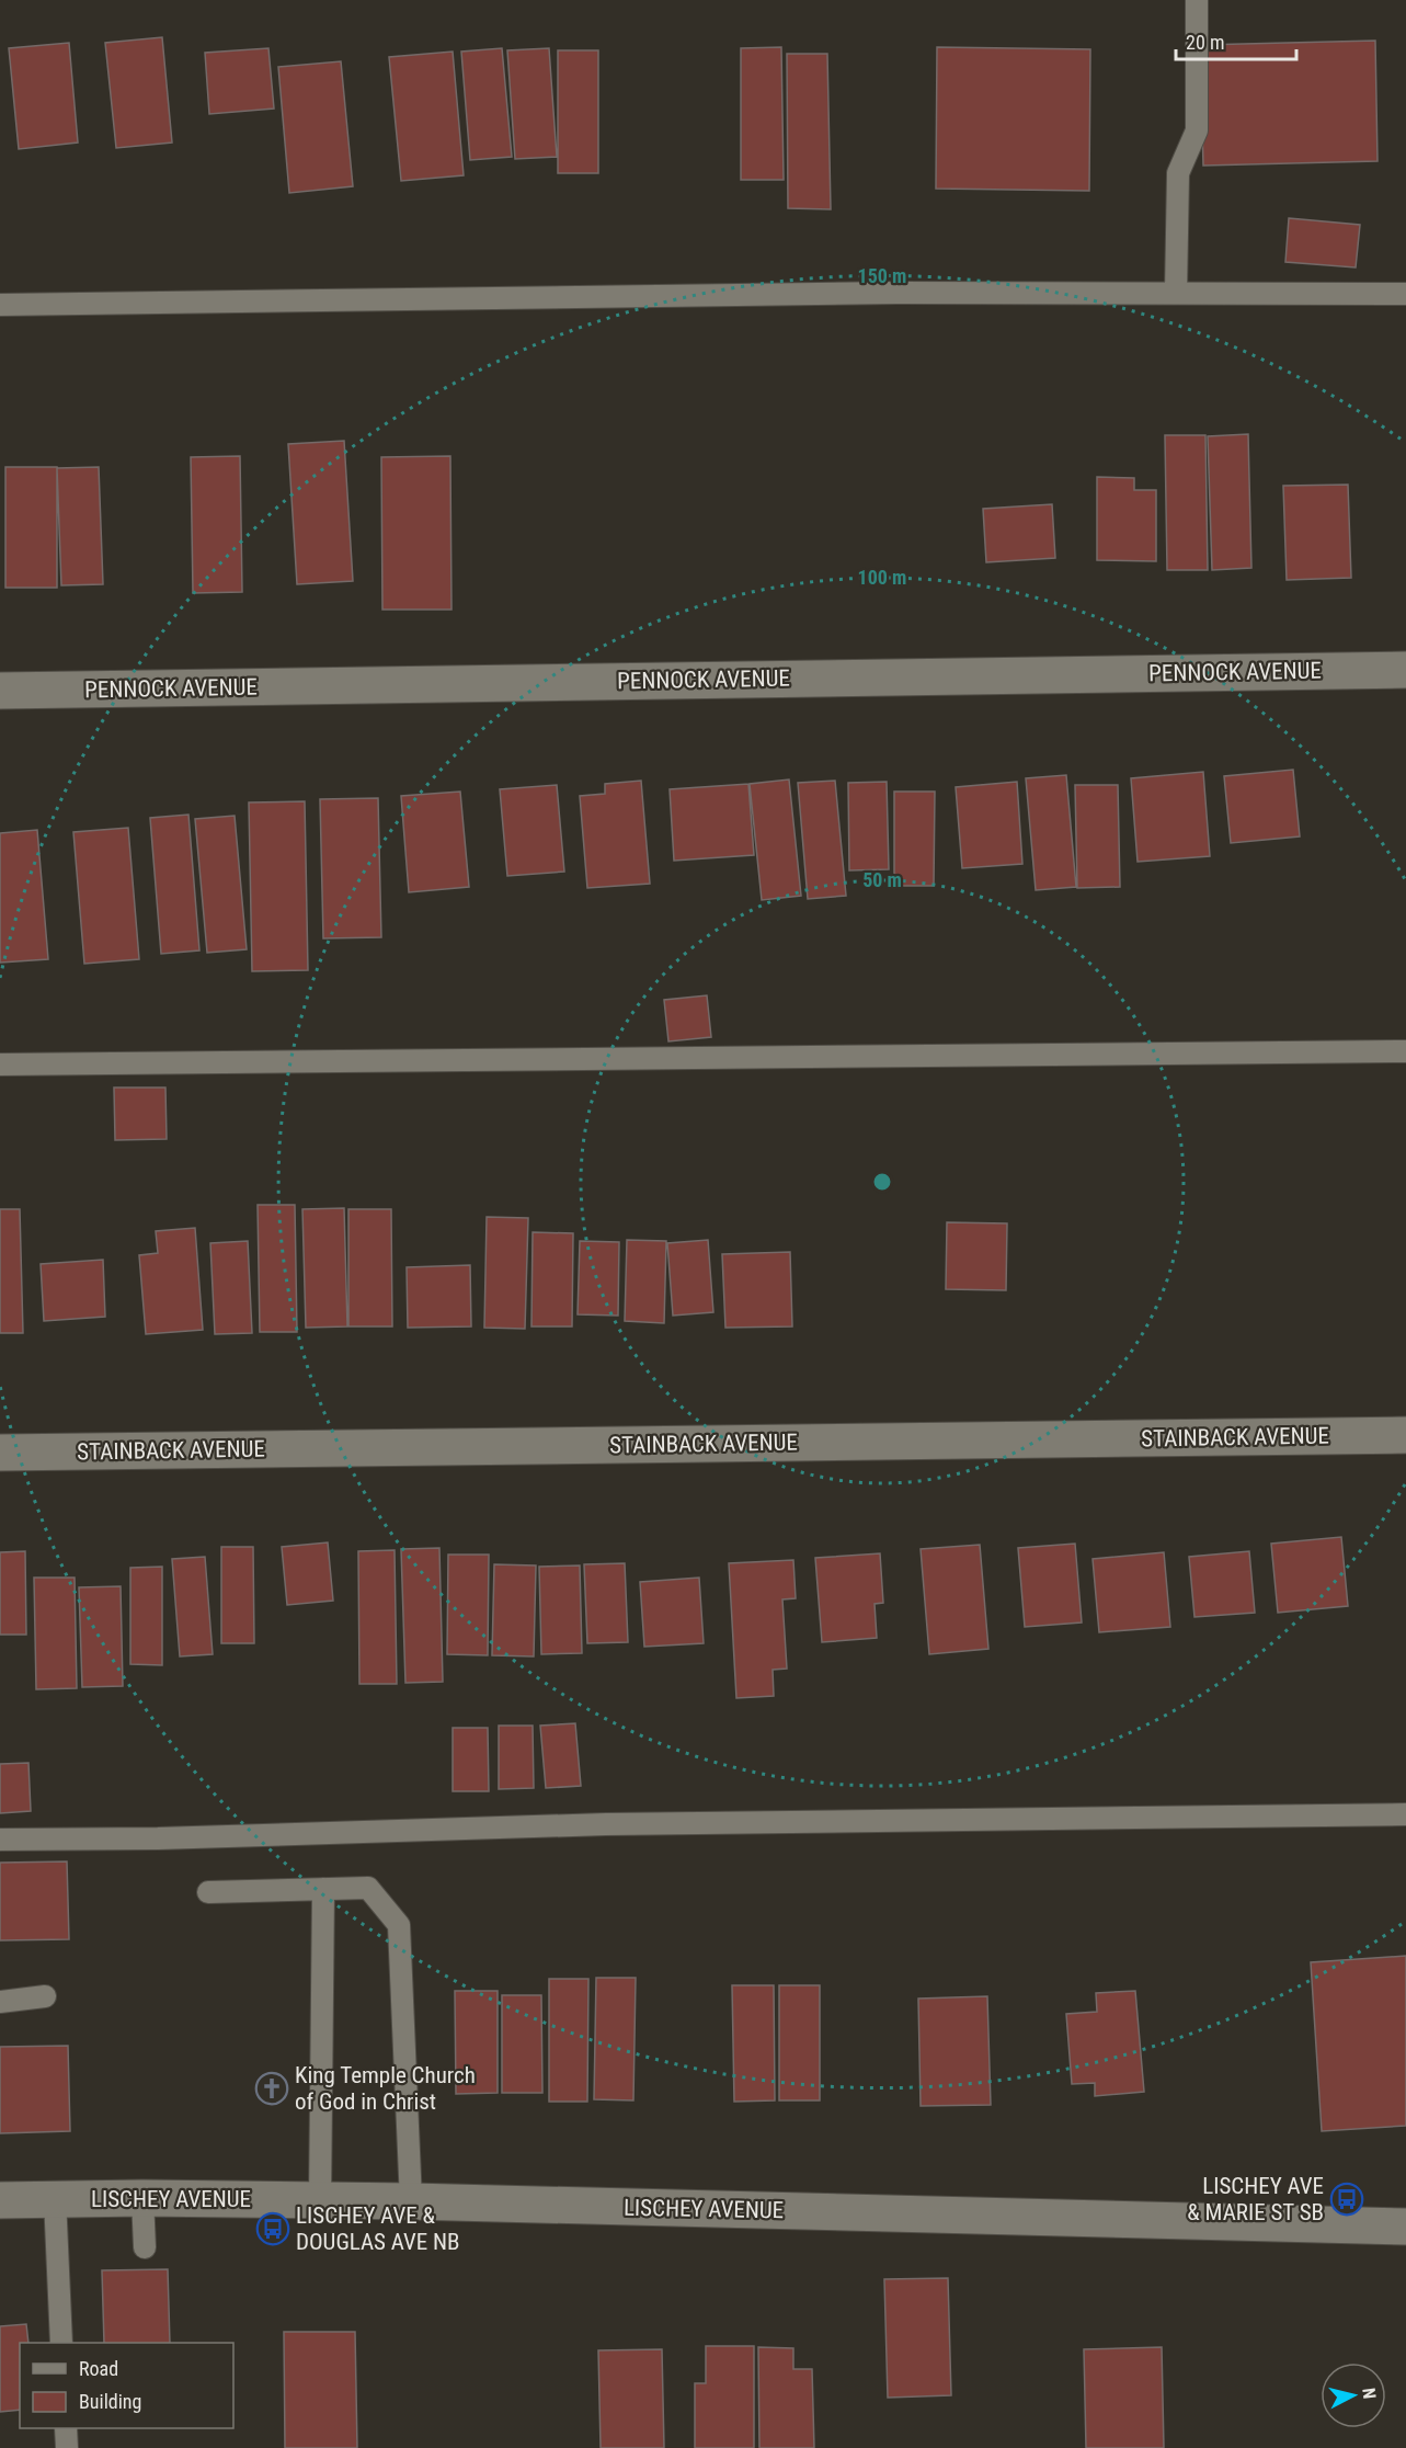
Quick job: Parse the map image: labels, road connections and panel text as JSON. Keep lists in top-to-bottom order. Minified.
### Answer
{"streets":{"street":["PENNOCK AVENUE","STAINBACK AVENUE","LISCHEY AVENUE"]},"places":{"church":["King Temple Church of God in Christ"],"bus stop":["LISCHEY AVE & MARIE ST SB","LISCHEY AVE & DOUGLAS AVE NB"]},"legend":["Road","Building"],"scale_bar":"20 m","north":"right","rings":["150 m","100 m","50 m"]}
